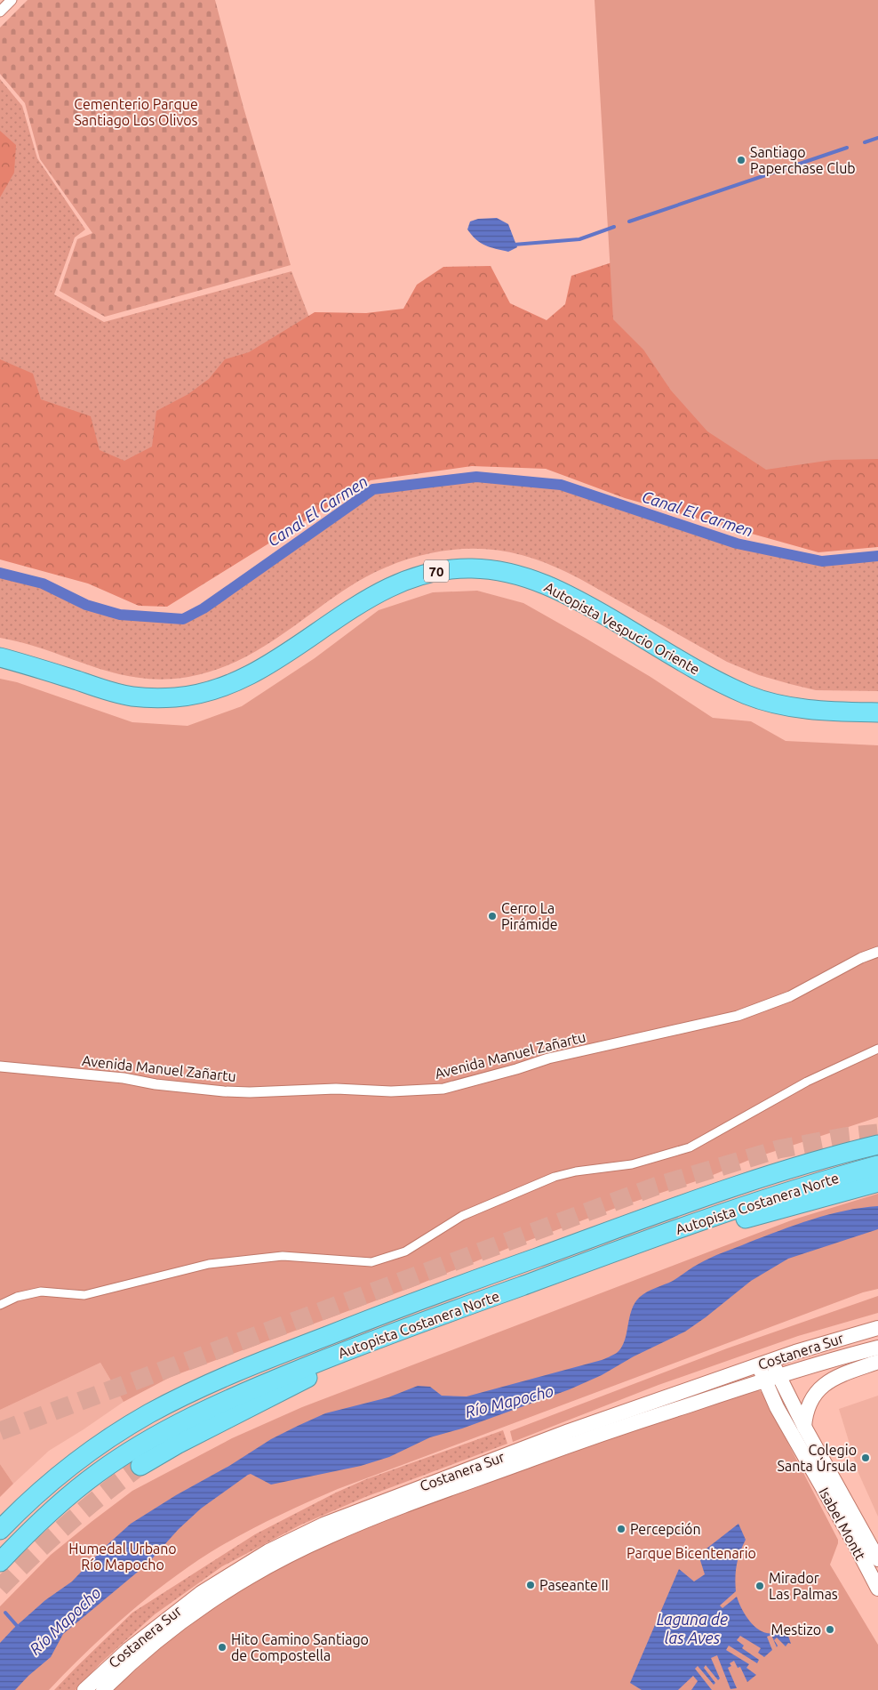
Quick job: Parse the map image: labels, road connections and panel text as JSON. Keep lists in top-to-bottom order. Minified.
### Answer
{"streets":{"highway":["70","Autopista Vespucio Oriente","Autopista Costanera Norte"],"main road":["Costanera Sur","Isabel Montt"],"street":["Avenida Manuel Zañartu"]},"crossings":[["Costanera Sur","Isabel Montt"]],"water":["Canal El Carmen","Río Mapocho","Laguna de las Aves"],"parks":["Cementerio Parque Santiago Los Olivos","Humedal Urbano Río Mapocho","Parque Bicentenario"],"places":["Santiago Paperchase Club","Cerro La Pirámide","Colegio Santa Úrsula","Percepción","Paseante II","Mirador Las Palmas","Mestizo","Hito Camino Santiago de Compostella"]}
